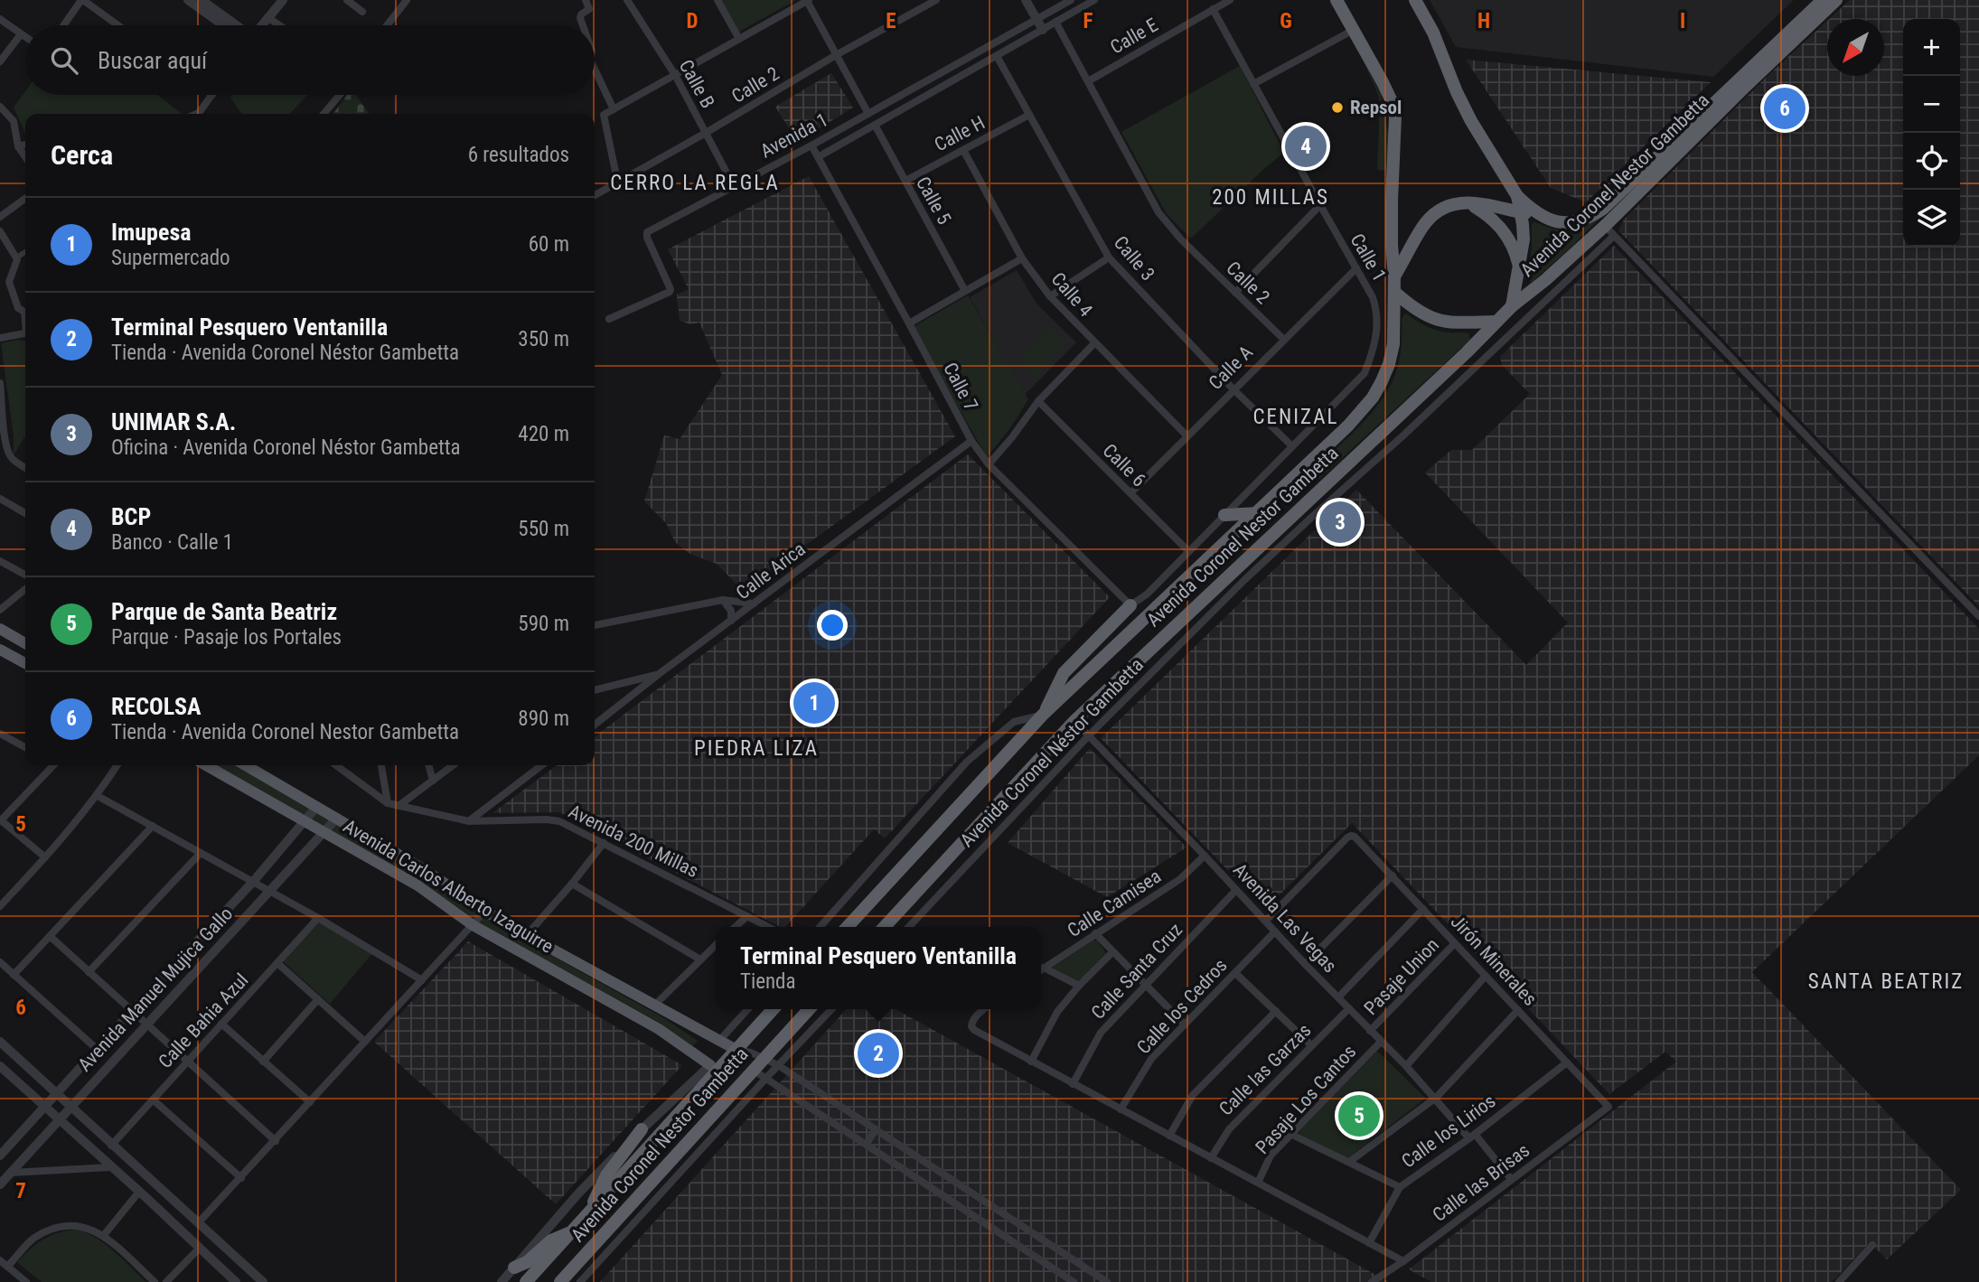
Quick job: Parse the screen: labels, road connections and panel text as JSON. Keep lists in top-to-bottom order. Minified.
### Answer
{"streets":{"highway":["Avenida Coronel Nestor Gambetta"],"main road":["Avenida Carlos Alberto Izaguirre"],"street":["Calle E","Calle B","Calle 2","Calle H","Avenida 1","Calle 5","Calle 1","Calle 3","Calle 4","Calle A","Calle 7","Calle 6","Calle Arica","Avenida Coronel Néstor Gambetta","Avenida 200 Millas","Calle Camisea","Avenida Las Vegas","Jirón Minerales","Calle Santa Cruz","Pasaje Union","Avenida Manuel Mujica Gallo","Calle los Cedros","Calle Bahia Azul","Calle las Garzas","Pasaje Los Cantos","Calle los Lirios","Calle las Brisas"]},"crossings":[["Calle E","Calle 2"],["Calle E","Calle 1"],["Calle B","Calle 2"],["Calle B","Avenida 1"],["Calle 2","Avenida 1"],["Calle 2","Calle A"],["Calle H","Calle 5"],["Calle H","Calle 3"],["Calle H","Calle 4"],["Avenida 1","Calle 5"],["Avenida 1","Calle 3"],["Avenida 1","Calle 7"],["Avenida Coronel Nestor Gambetta","Avenida Carlos Alberto Izaguirre"],["Avenida Coronel Nestor Gambetta","Avenida Las Vegas"],["Calle 1","Calle 3"],["Calle 1","Calle A"],["Calle 1","Calle 7"],["Calle 1","Calle 6"],["Calle 3","Calle A"],["Calle 4","Calle A"],["Calle A","Calle 6"],["Calle 7","Calle Arica"],["Avenida Coronel Néstor Gambetta","Avenida Las Vegas"],["Avenida Carlos Alberto Izaguirre","Avenida Manuel Mujica Gallo"],["Calle Camisea","Avenida Las Vegas"],["Avenida Las Vegas","Jirón Minerales"],["Avenida Las Vegas","Calle Santa Cruz"],["Avenida Las Vegas","Pasaje Union"],["Avenida Las Vegas","Calle los Cedros"],["Avenida Las Vegas","Calle las Garzas"],["Avenida Las Vegas","Pasaje Los Cantos"],["Avenida Las Vegas","Calle los Lirios"],["Avenida Las Vegas","Calle las Brisas"],["Jirón Minerales","Pasaje Union"],["Jirón Minerales","Calle los Lirios"],["Jirón Minerales","Calle las Brisas"]],"districts":["CERRO LA REGLA","200 MILLAS","CENIZAL","PIEDRA LIZA","SANTA BEATRIZ"],"places":["Repsol"],"north":"bottom left","page":{"map_buttons":["+","−"],"search":"Buscar aquí","pins":["6","4","3","1","2","5"],"heading":["Cerca","6 resultados"],"list":[{"mark":"1","name":"Imupesa","note":"Supermercado","value":"60 m"},{"mark":"2","name":"Terminal Pesquero Ventanilla","note":"Tienda · Avenida Coronel Néstor Gambetta","value":"350 m"},{"mark":"3","name":"UNIMAR S.A.","note":"Oficina · Avenida Coronel Néstor Gambetta","value":"420 m"},{"mark":"4","name":"BCP","note":"Banco · Calle 1","value":"550 m"},{"mark":"5","name":"Parque de Santa Beatriz","note":"Parque · Pasaje los Portales","value":"590 m"},{"mark":"6","name":"RECOLSA","note":"Tienda · Avenida Coronel Nestor Gambetta","value":"890 m"}],"popup":["Terminal Pesquero Ventanilla","Tienda"]},"grid":{"columns":["D","E","F","G","H","I"],"rows":["5","6","7"]}}
